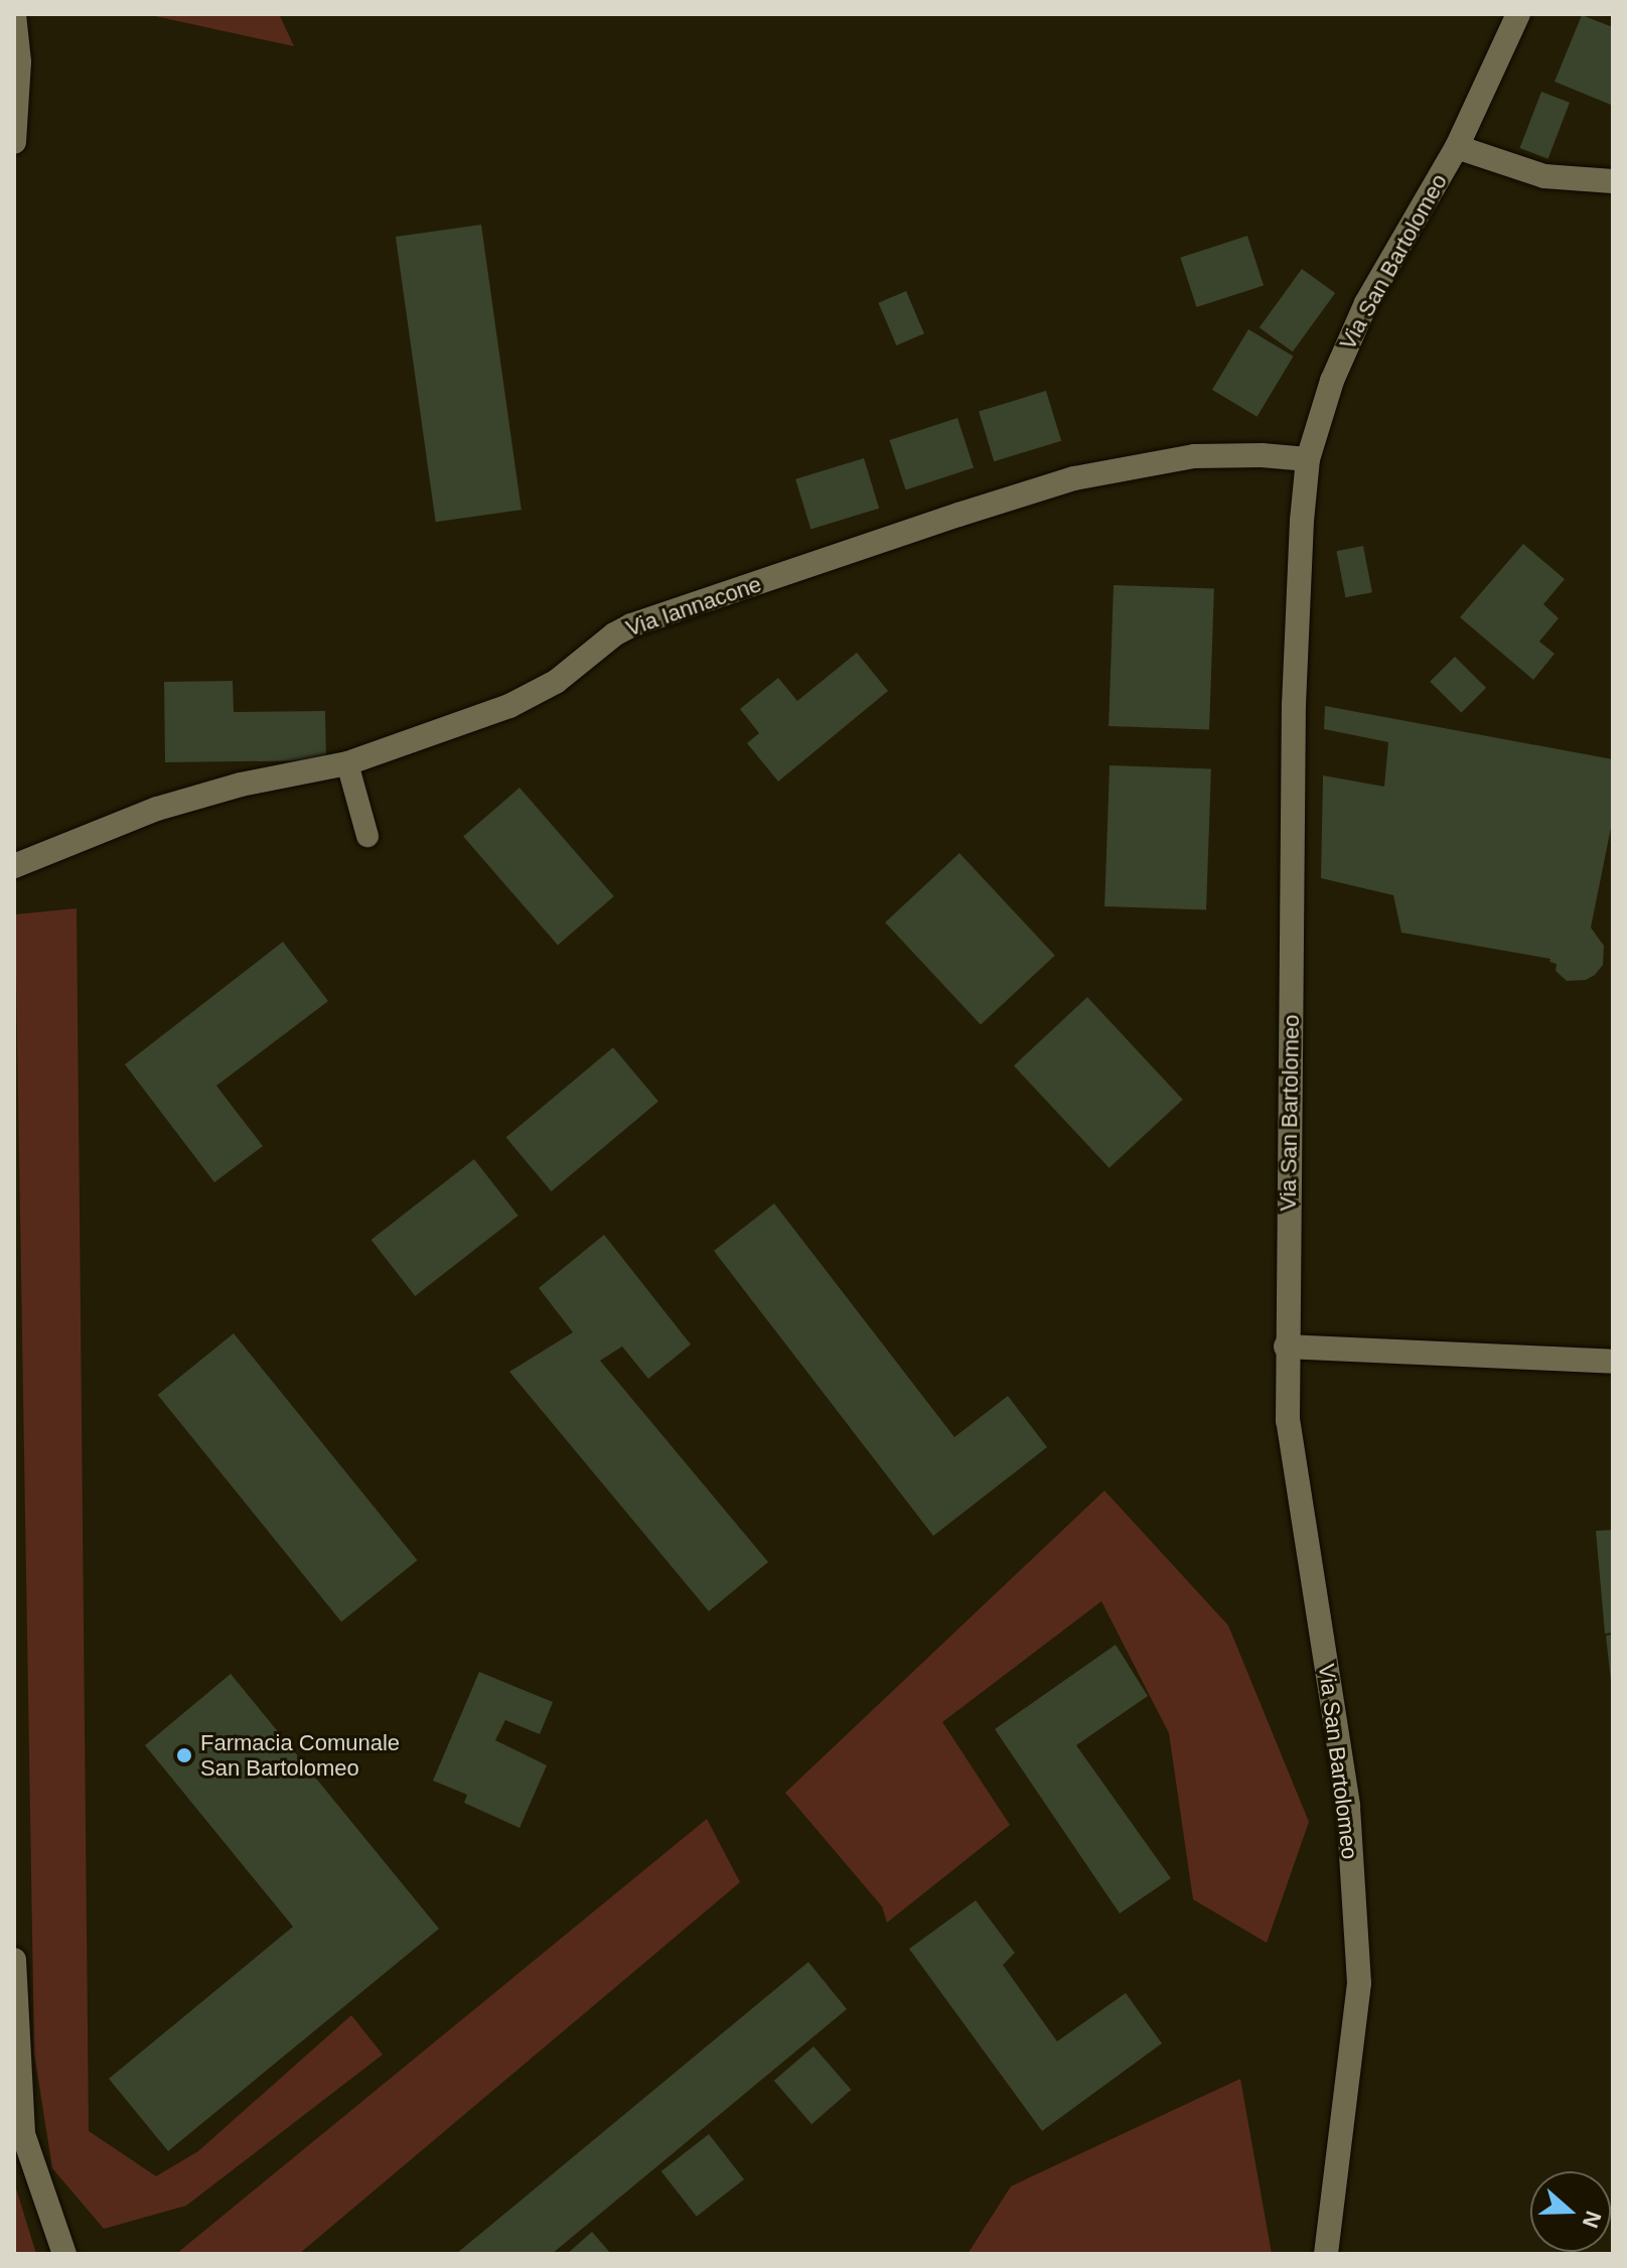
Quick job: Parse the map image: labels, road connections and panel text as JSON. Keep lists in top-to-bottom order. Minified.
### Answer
{"streets":{"street":["Via San Bartolomeo","Via Iannacone"]},"crossings":[["Via San Bartolomeo","Via Iannacone"]],"places":["Farmacia Comunale San Bartolomeo"],"north":"right"}
